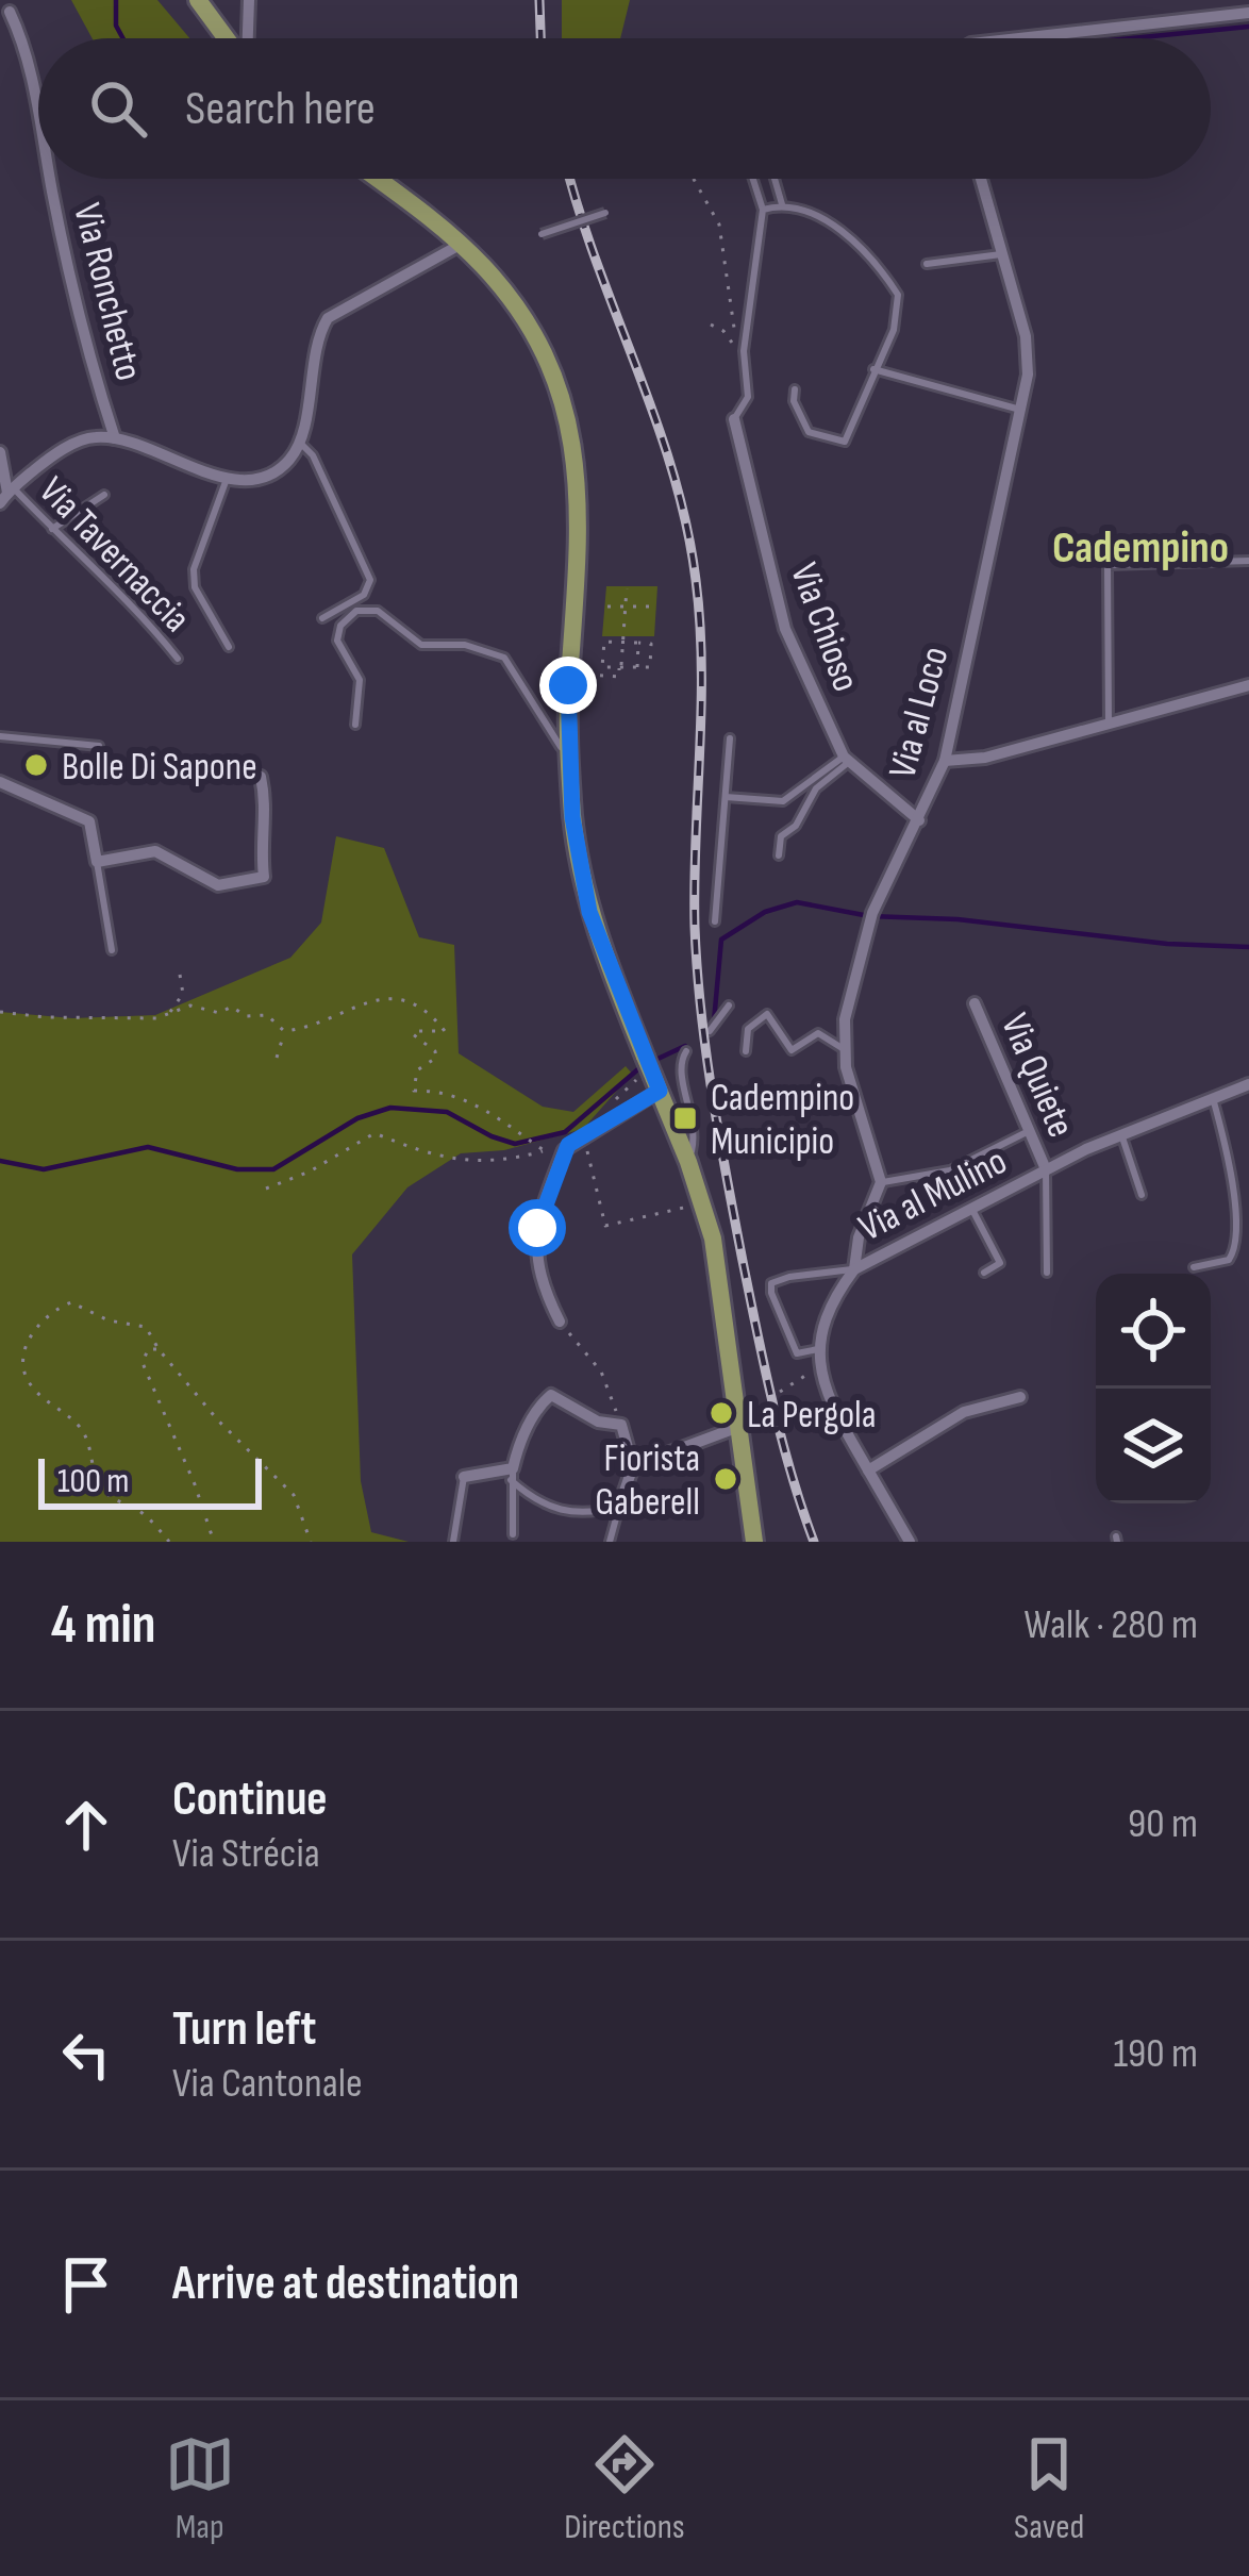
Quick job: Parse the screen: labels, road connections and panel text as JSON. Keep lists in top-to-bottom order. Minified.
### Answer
{"streets":{"street":["Via Ronchetto","Via Chioso","Via al Loco","Via Quiete","Via al Mulino"],"lane":["Via Tavernaccia"]},"crossings":[["Via Ronchetto","Via Tavernaccia"],["Via Chioso","Via al Loco"],["Via Quiete","Via al Mulino"]],"districts":["Cadempino"],"places":{"other":["Bolle Di Sapone","La Pergola","Fiorista Gaberell"],"transit":["Cadempino Municipio"]},"scale_bar":"100 m","page":{"search":"Search here","scale":"100 m","heading":["4 min","Walk · 280 m"],"list":[["Continue","Via Strécia","90 m"],["Turn left","Via Cantonale","190 m"],"Arrive at destination"],"nav":["Map","Directions","Saved"]}}
